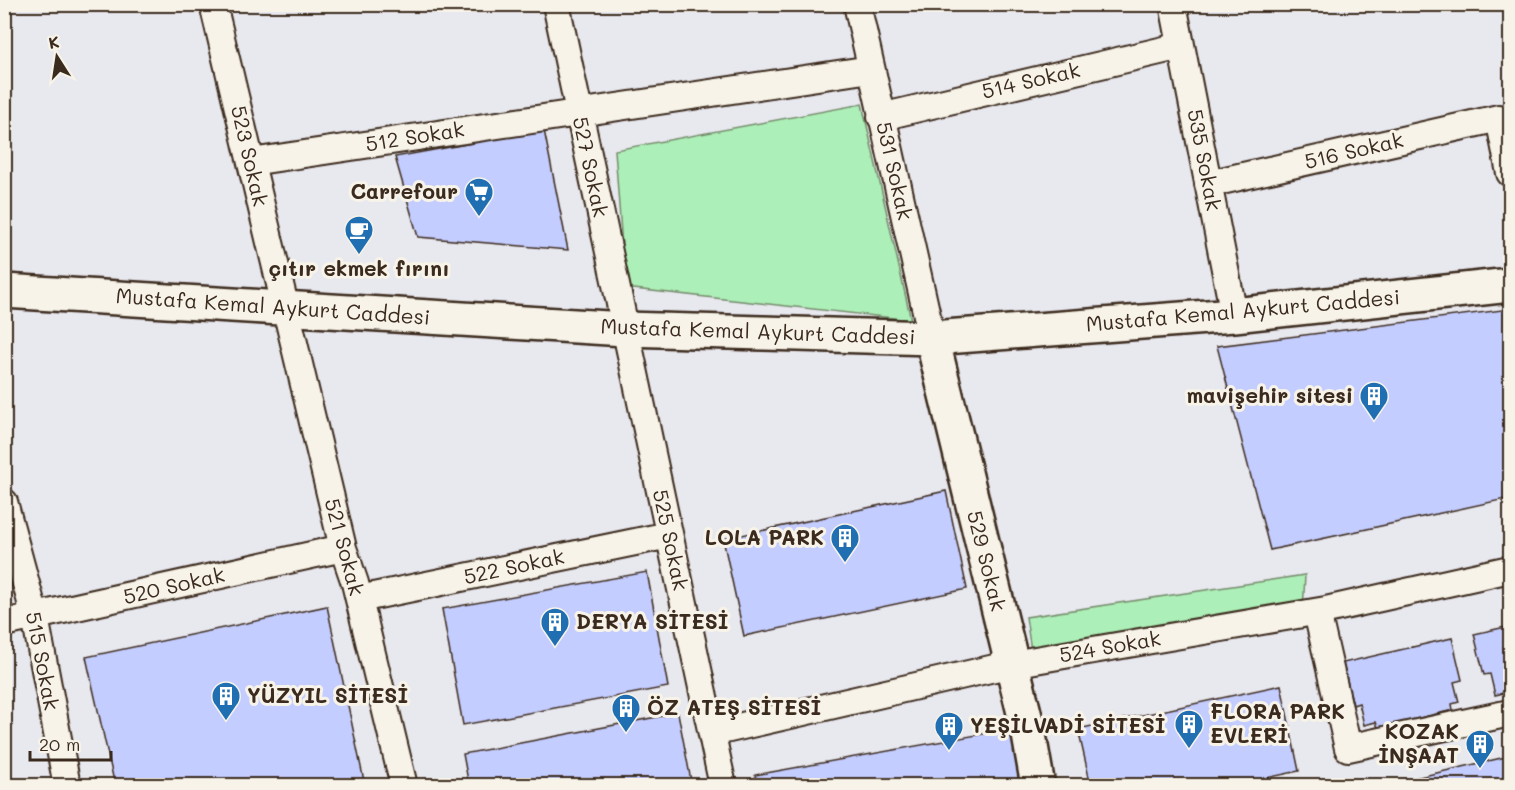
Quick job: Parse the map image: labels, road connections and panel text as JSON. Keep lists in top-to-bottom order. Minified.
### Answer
{"streets":{"street":["514 Sokak","512 Sokak","516 Sokak","523 Sokak","535 Sokak","527 Sokak","531 Sokak","Mustafa Kemal Aykurt Caddesi","525 Sokak","521 Sokak","529 Sokak","522 Sokak","520 Sokak","524 Sokak","515 Sokak"]},"crossings":[["514 Sokak","535 Sokak"],["514 Sokak","531 Sokak"],["512 Sokak","523 Sokak"],["512 Sokak","527 Sokak"],["512 Sokak","531 Sokak"],["516 Sokak","535 Sokak"],["523 Sokak","Mustafa Kemal Aykurt Caddesi"],["523 Sokak","521 Sokak"],["535 Sokak","Mustafa Kemal Aykurt Caddesi"],["527 Sokak","Mustafa Kemal Aykurt Caddesi"],["527 Sokak","525 Sokak"],["531 Sokak","Mustafa Kemal Aykurt Caddesi"],["531 Sokak","529 Sokak"],["Mustafa Kemal Aykurt Caddesi","525 Sokak"],["Mustafa Kemal Aykurt Caddesi","521 Sokak"],["Mustafa Kemal Aykurt Caddesi","529 Sokak"],["525 Sokak","522 Sokak"],["525 Sokak","524 Sokak"],["521 Sokak","522 Sokak"],["521 Sokak","520 Sokak"],["529 Sokak","524 Sokak"],["520 Sokak","515 Sokak"]],"places":{"supermarket":["Carrefour"],"cafe":["çıtır ekmek fırını"],"building":["mavişehir sitesi","LOLA PARK","DERYA SİTESİ","YÜZYIL SİTESİ","ÖZ ATEŞ SİTESİ","FLORA PARK EVLERİ","YEŞİLVADİ SİTESİ","KOZAK İNŞAAT"]},"scale_bar":"20 m","north":"top"}
